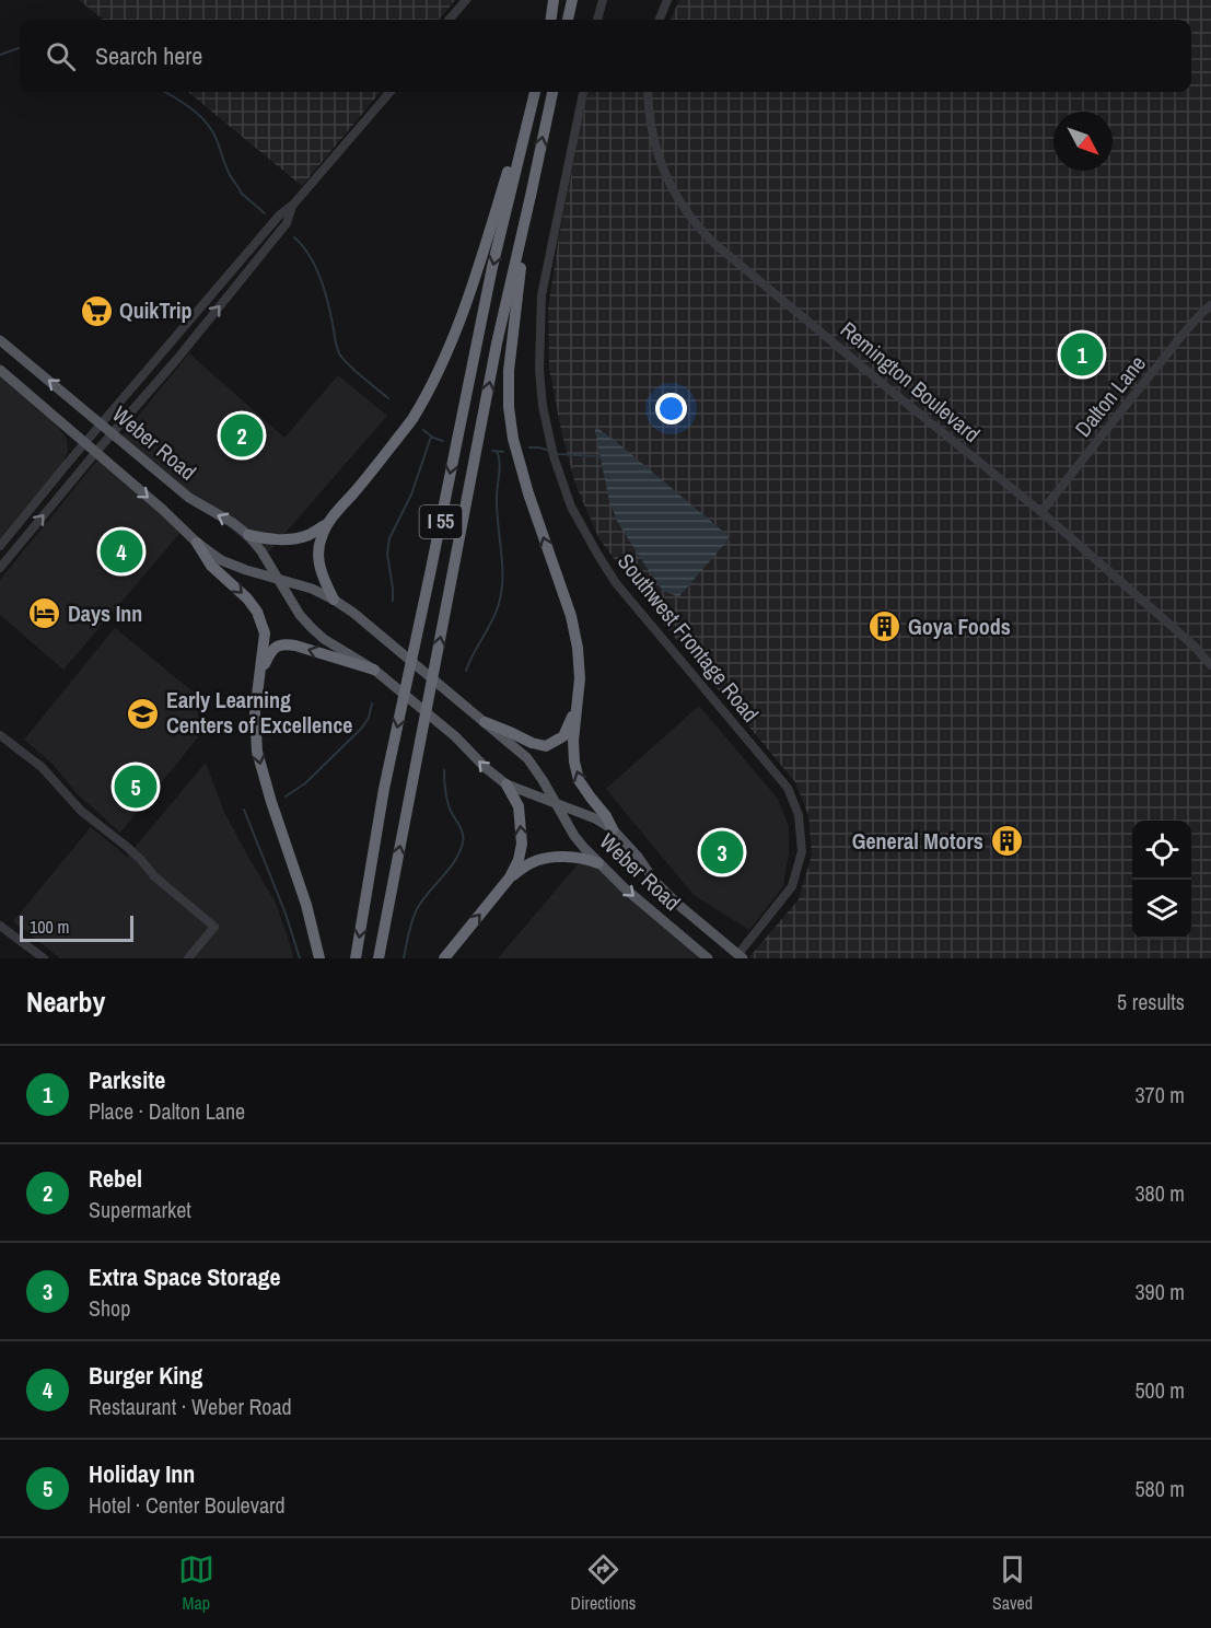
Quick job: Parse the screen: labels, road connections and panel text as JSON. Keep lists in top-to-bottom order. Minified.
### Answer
{"streets":{"highway":["I 55"],"main road":["Weber Road"],"street":["Remington Boulevard","Dalton Lane","Southwest Frontage Road"]},"crossings":[["Remington Boulevard","Dalton Lane"],["Weber Road","Southwest Frontage Road"]],"places":{"supermarket":["QuikTrip"],"hotel":["Days Inn"],"building":["Goya Foods","General Motors"],"school or university":["Early Learning Centers of Excellence"]},"scale_bar":"100 m","north":"bottom right","page":{"search":"Search here","pins":["1","2","4","5","3"],"scale":"100 m","heading":["Nearby","5 results"],"list":[{"mark":"1","name":"Parksite","note":"Place · Dalton Lane","value":"370 m"},{"mark":"2","name":"Rebel","note":"Supermarket","value":"380 m"},{"mark":"3","name":"Extra Space Storage","note":"Shop","value":"390 m"},{"mark":"4","name":"Burger King","note":"Restaurant · Weber Road","value":"500 m"},{"mark":"5","name":"Holiday Inn","note":"Hotel · Center Boulevard","value":"580 m"}],"nav":["Map","Directions","Saved"]}}
